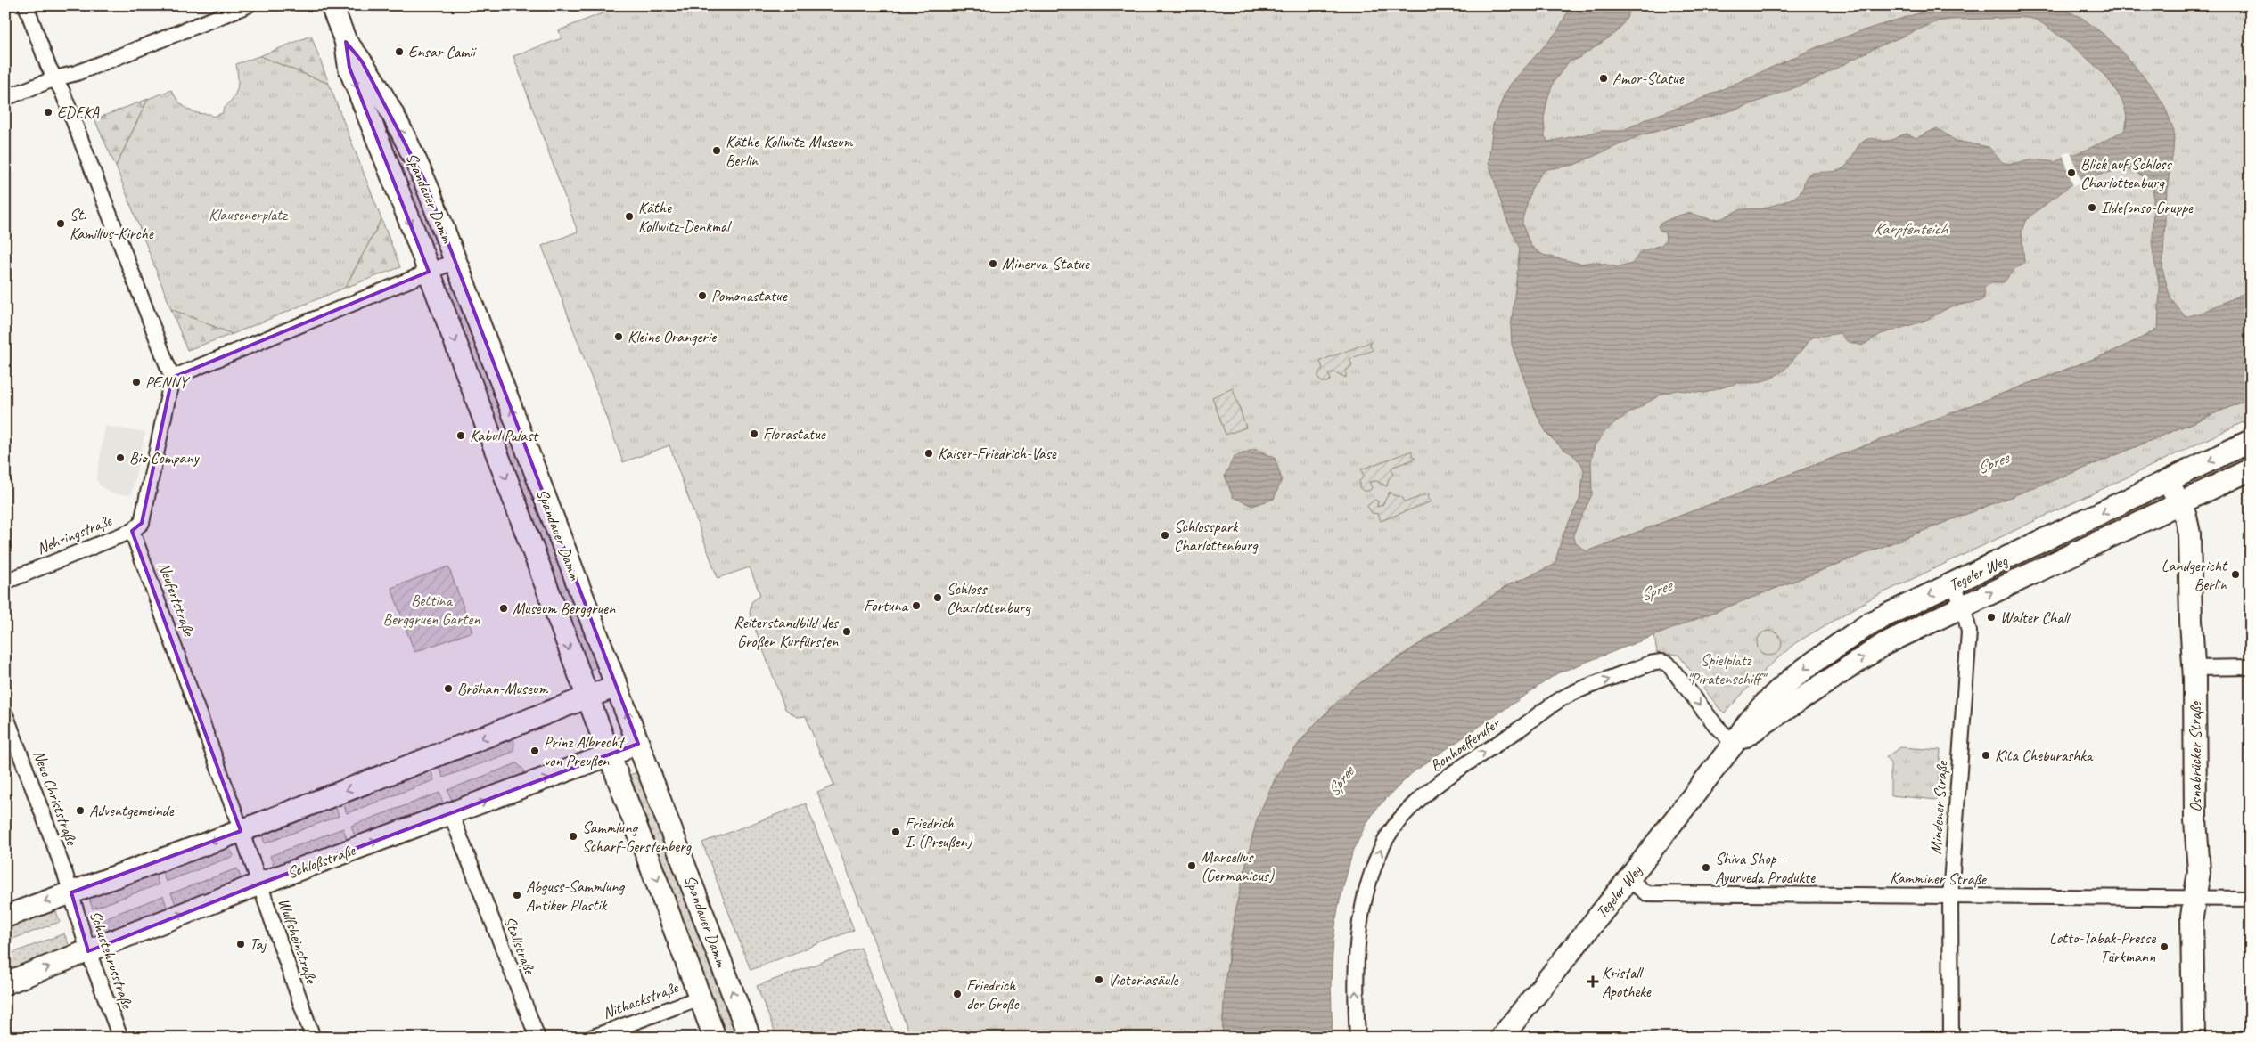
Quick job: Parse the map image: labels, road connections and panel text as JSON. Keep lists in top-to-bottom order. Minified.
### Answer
{"streets":{"main road":["Spandauer Damm","Tegeler Weg","Osnabrücker Straße","Schloßstraße"],"street":["Nehringstraße","Neufertstraße","Bonhoefferufer","Neue Christstraße","Mindener Straße","Kamminer Straße","Wulfsheinstraße","Stallstraße","Schustehrusstraße","Nithackstraße"]},"crossings":[["Spandauer Damm","Schloßstraße"],["Spandauer Damm","Nithackstraße"],["Nehringstraße","Neufertstraße"],["Tegeler Weg","Bonhoefferufer"],["Tegeler Weg","Osnabrücker Straße"],["Tegeler Weg","Mindener Straße"],["Tegeler Weg","Kamminer Straße"],["Neufertstraße","Wulfsheinstraße"],["Osnabrücker Straße","Kamminer Straße"],["Neue Christstraße","Schustehrusstraße"],["Mindener Straße","Kamminer Straße"],["Schloßstraße","Wulfsheinstraße"],["Schloßstraße","Stallstraße"],["Schloßstraße","Schustehrusstraße"]],"water":["Karpfenteich","Spree"],"parks":["Klausenerplatz","Bettina Berggruen Garten","Spielplatz \"Piratenschiff\""],"places":{"other":["Ensar Camii","Amor-Statue","EDEKA","Käthe-Kollwitz-Museum Berlin","Blick auf Schloss Charlottenburg","Ildefonso-Gruppe","Käthe Kollwitz-Denkmal","St. Kamillus-Kirche","Minerva-Statue","Pomonastatue","Kleine Orangerie","PENNY","Florastatue","Kabul Palast","Kaiser-Friedrich-Vase","Bio Company","Schlosspark Charlottenburg","Landgericht Berlin","Schloss Charlottenburg","Fortuna","Museum Berggruen","Walter Chall","Reiterstandbild des Großen Kurfürsten","Bröhan-Museum","Prinz Albrecht von Preußen","Kita Cheburashka","Adventgemeinde","Friedrich I. (Preußen)","Sammlung Scharf-Gerstenberg","Marcellus (Germanicus)","Shiva Shop - Ayurveda Produkte","Abguss-Sammlung Antiker Plastik","Taj","Lotto-Tabak-Presse Türkmann","Victoriasäule","Friedrich der Große"],"health":["Kristall Apotheke"]}}
